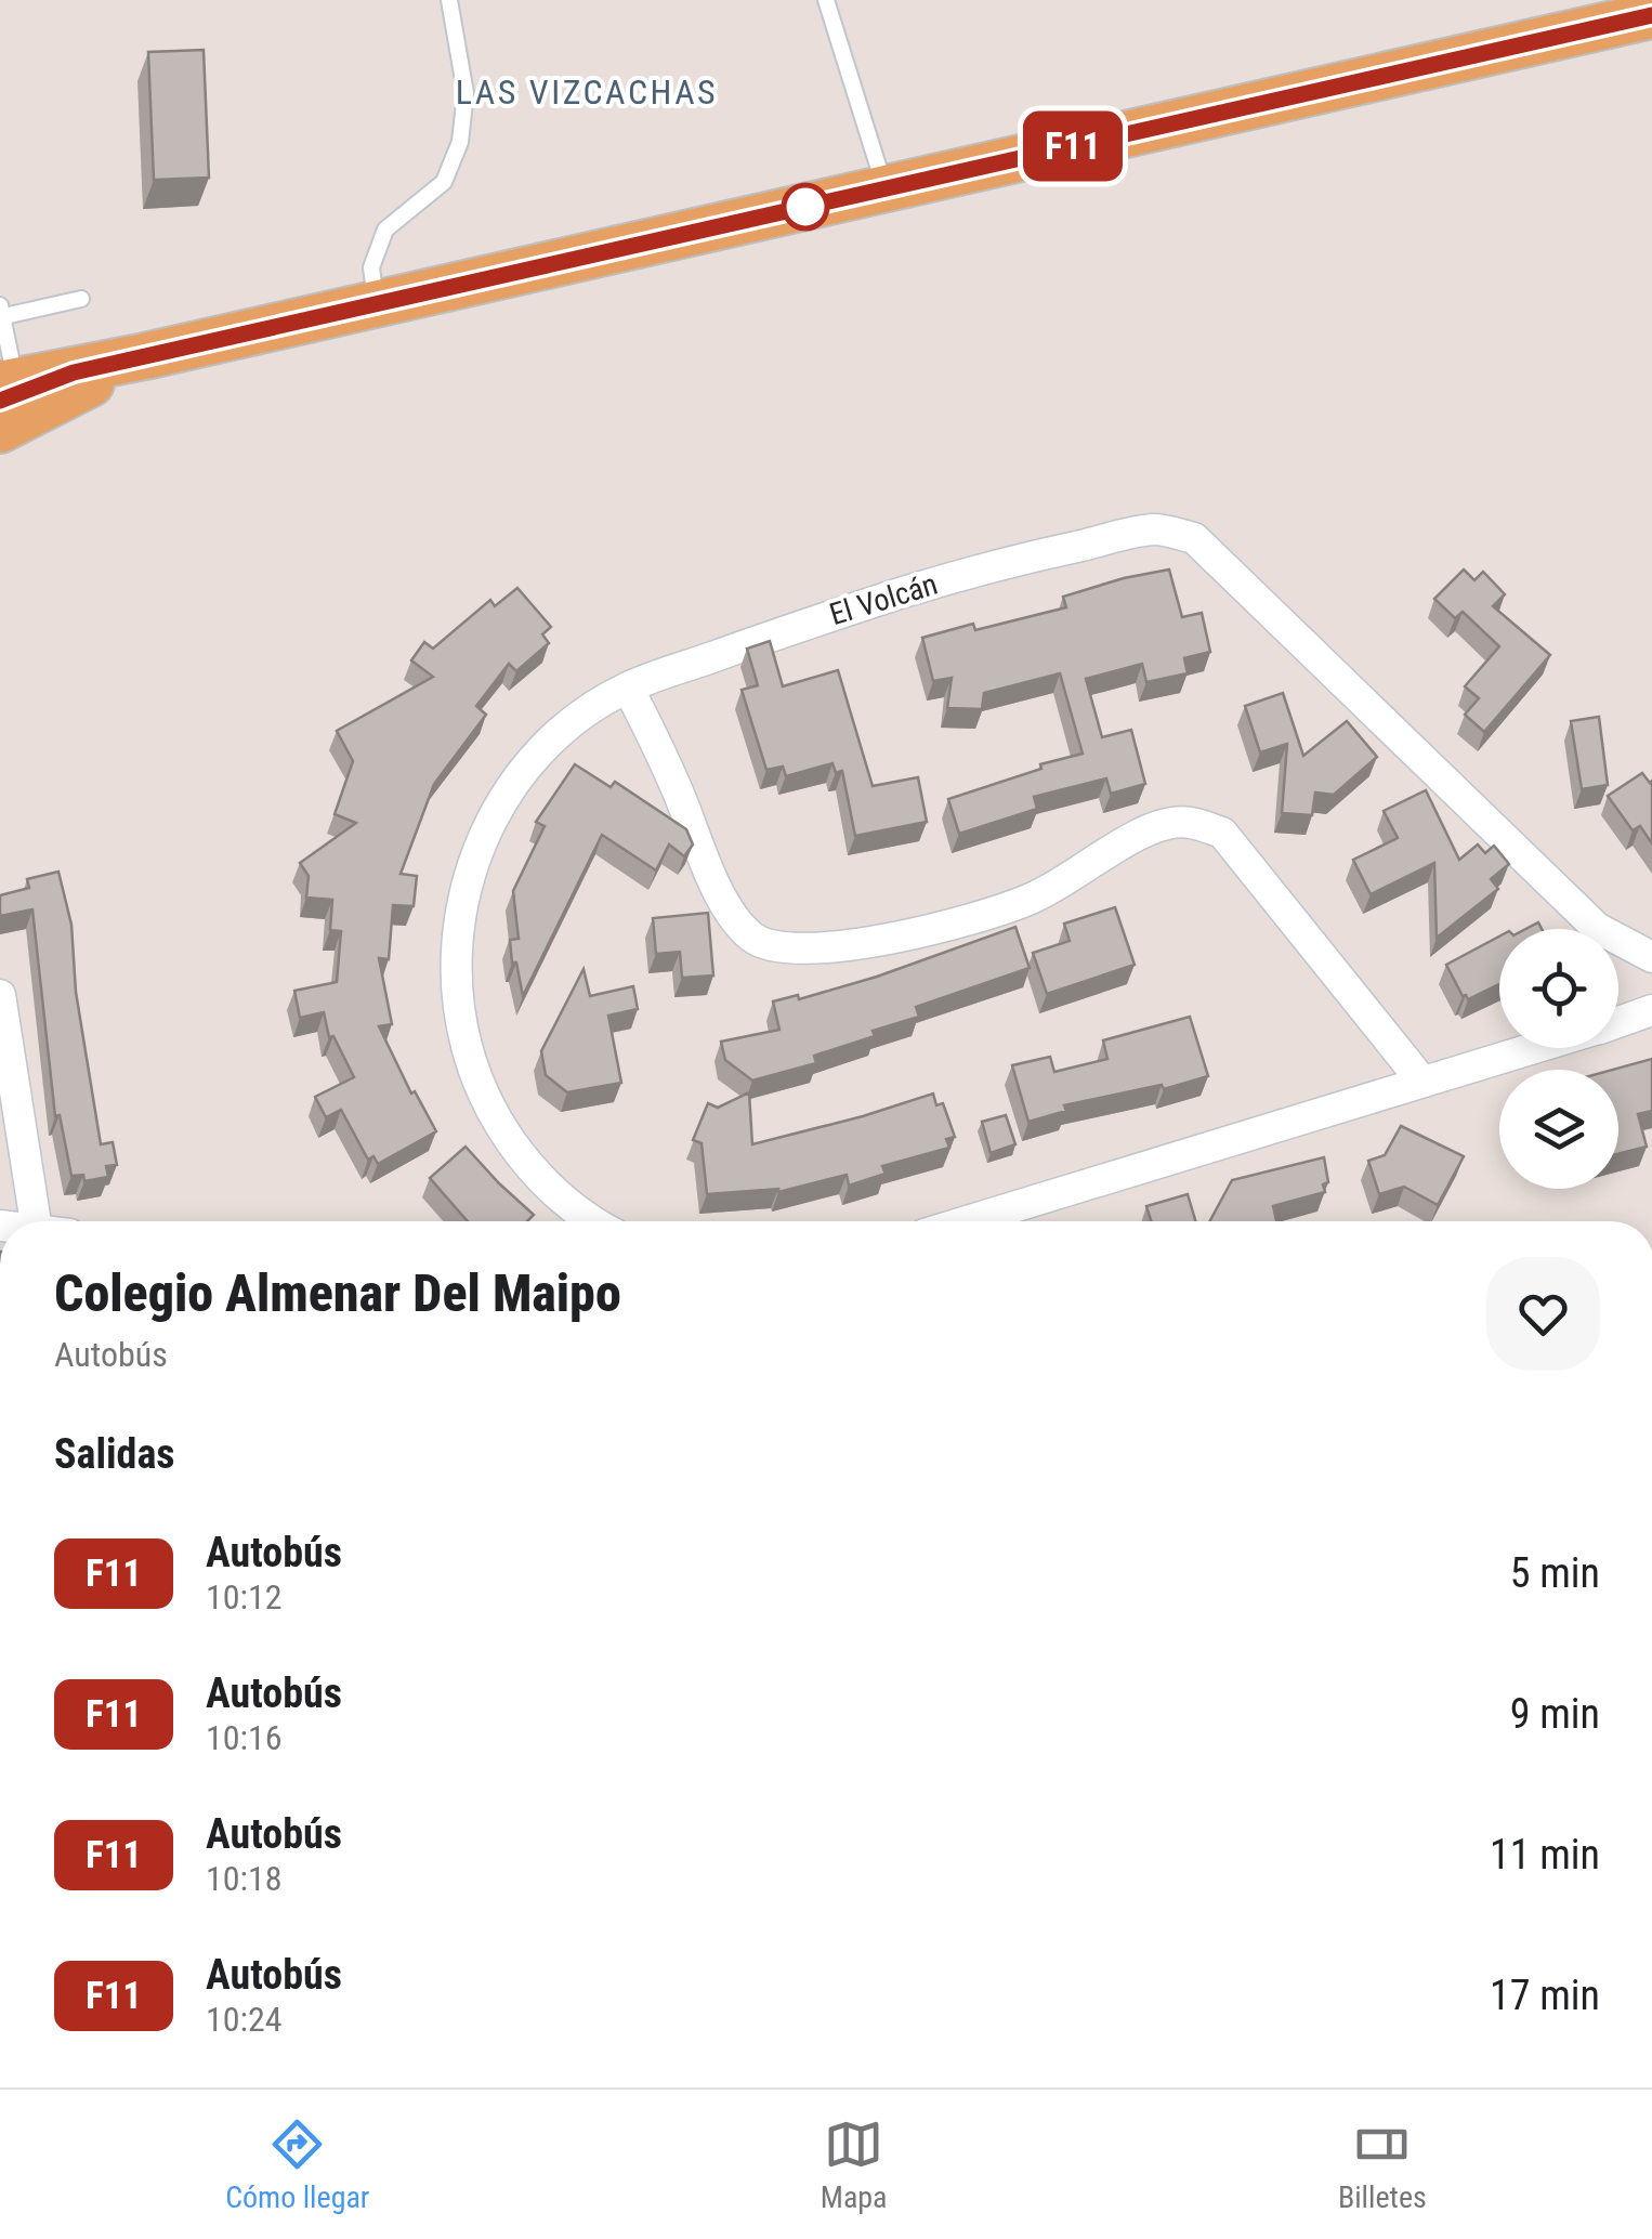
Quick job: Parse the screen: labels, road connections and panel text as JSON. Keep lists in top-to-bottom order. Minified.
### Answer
{"streets":{"street":["El Volcán"]},"districts":["LAS VIZCACHAS"],"lines":["bus line F11"],"page":{"on_map":"F11","heading":[["Colegio Almenar Del Maipo","Autobús"],"Salidas"],"list":[{"mark":"F11","name":"Autobús","note":"10:12","value":"5 min"},{"mark":"F11","name":"Autobús","note":"10:16","value":"9 min"},{"mark":"F11","name":"Autobús","note":"10:18","value":"11 min"},{"mark":"F11","name":"Autobús","note":"10:24","value":"17 min"}],"tabs":["Cómo llegar","Mapa","Billetes"]}}
